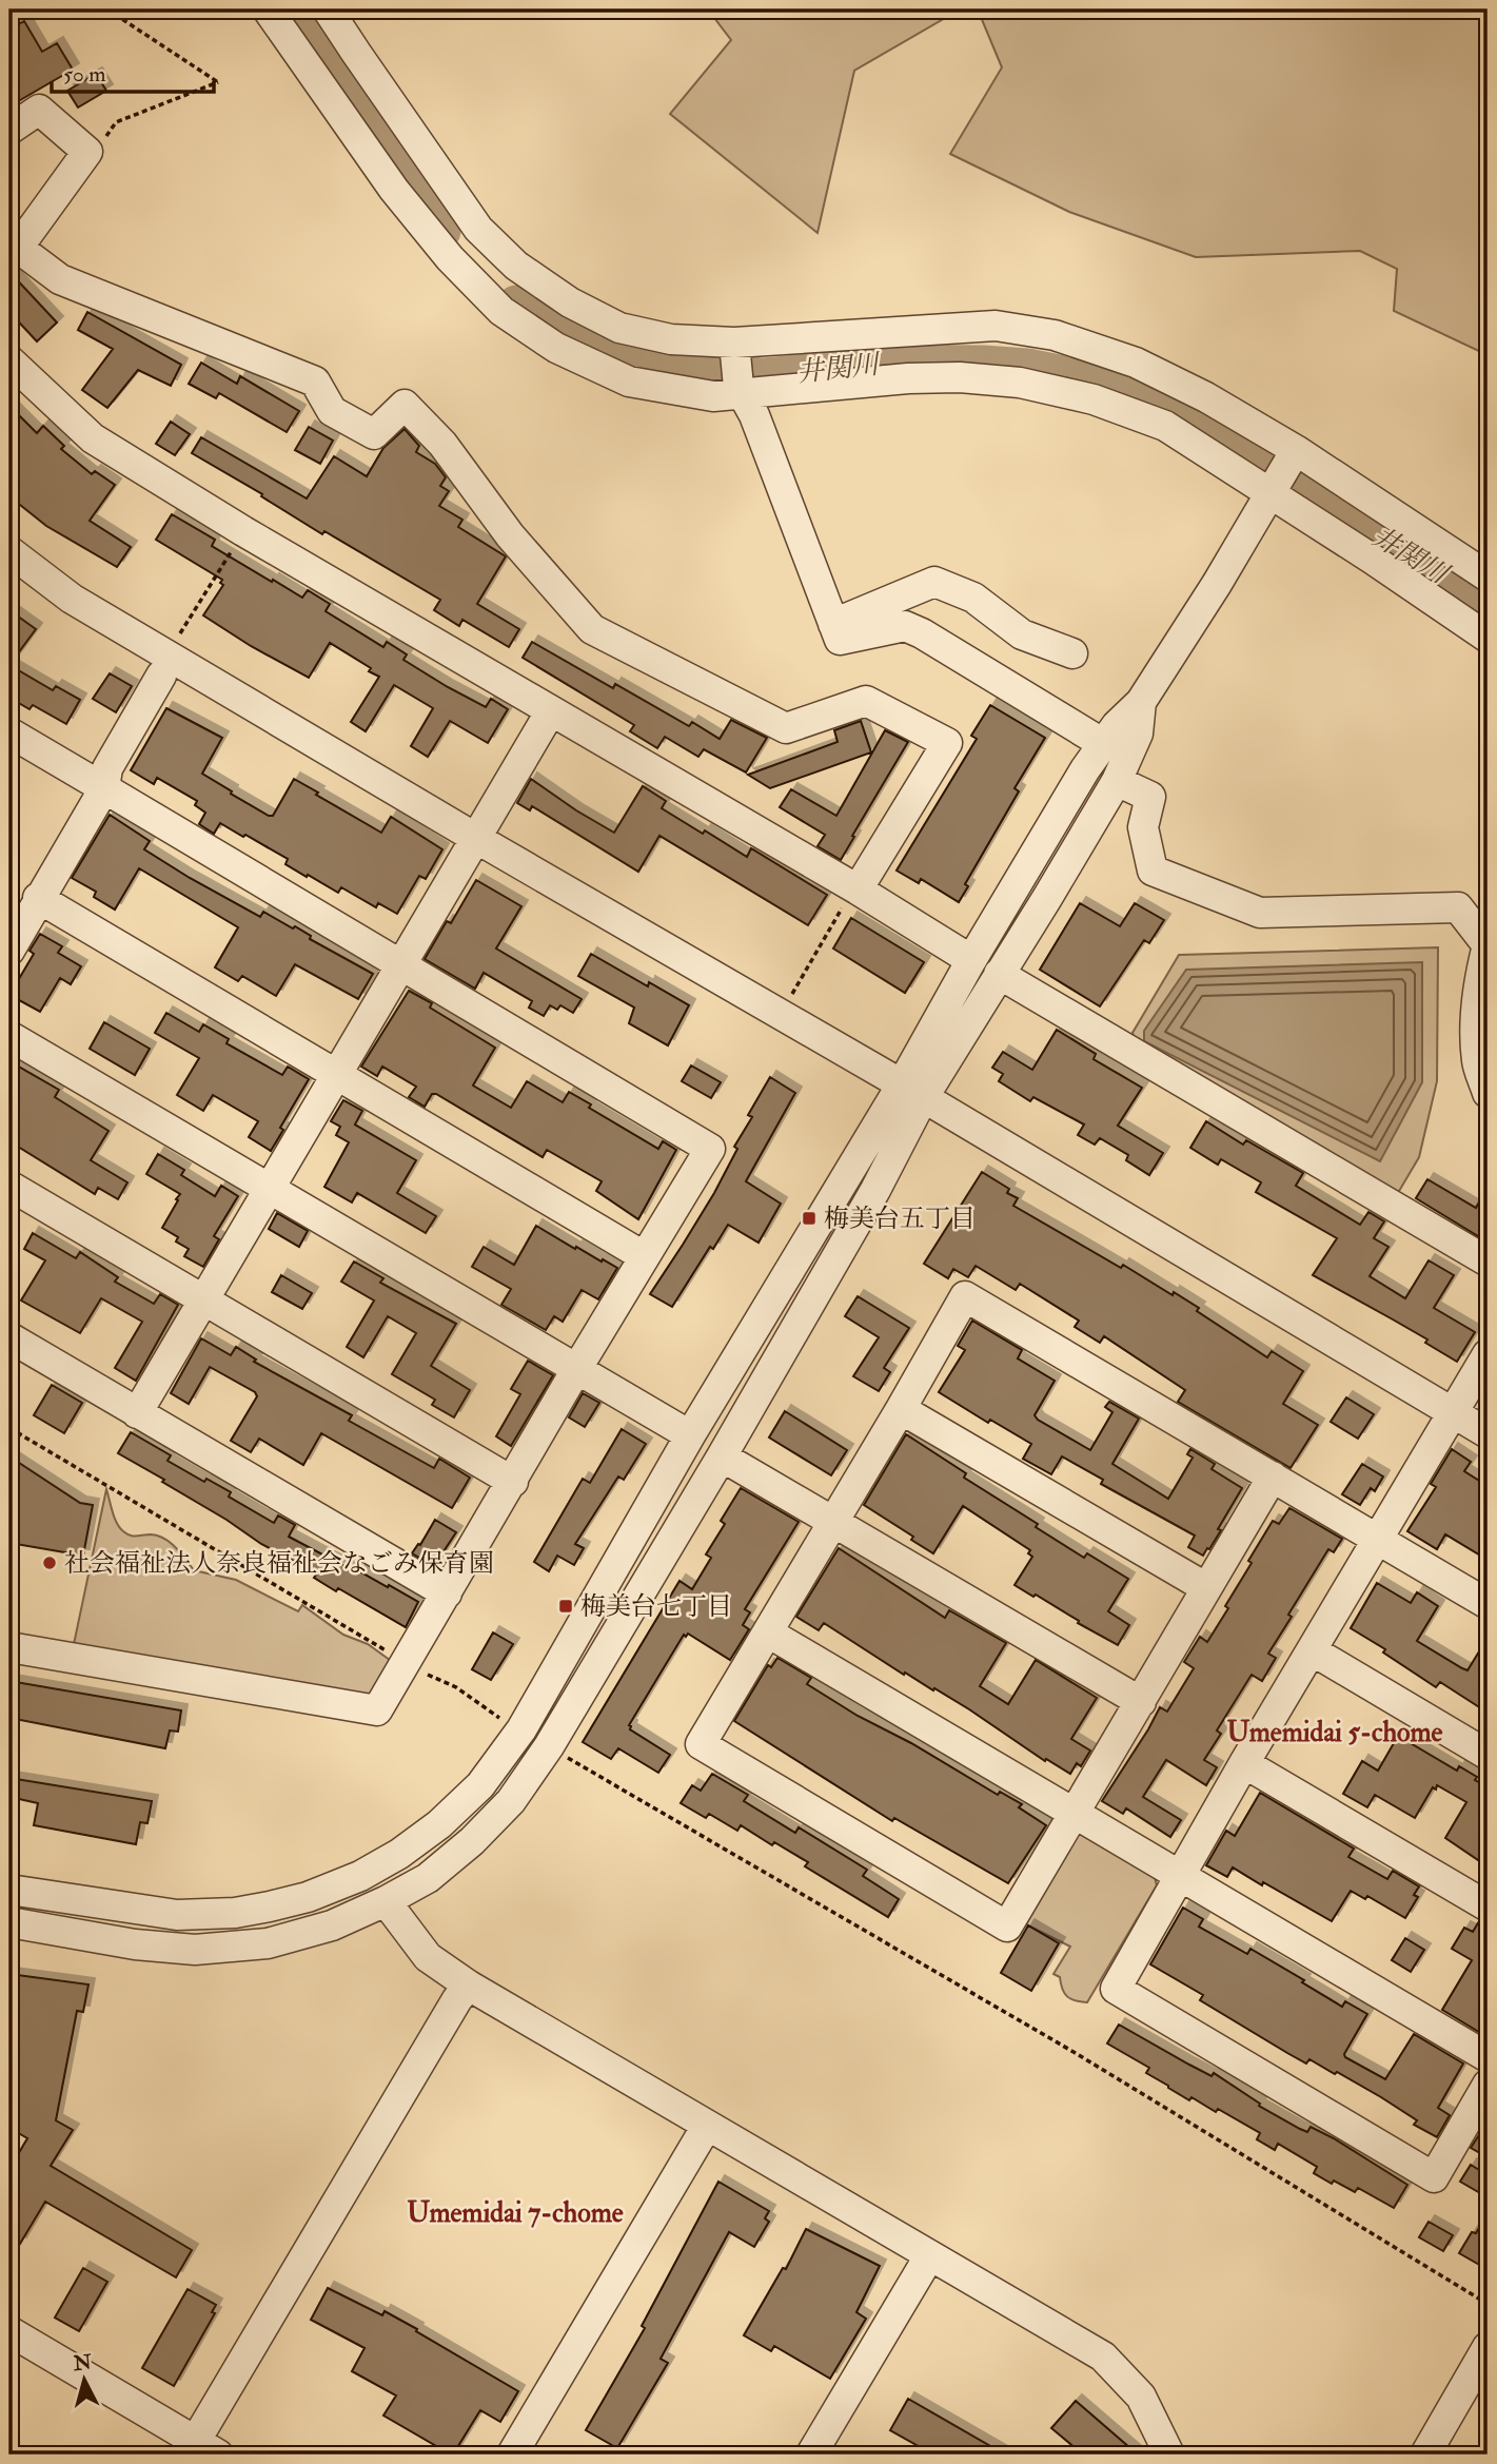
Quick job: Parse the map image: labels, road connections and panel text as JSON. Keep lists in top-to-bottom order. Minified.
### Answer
{"districts":["Umemidai 5-chome","Umemidai 7-chome"],"water":["井関川"],"places":{"transit":["梅美台五丁目","梅美台七丁目"],"other":["社会福祉法人奈良福祉会なごみ保育園"]},"scale_bar":"50 m","north":"top"}
